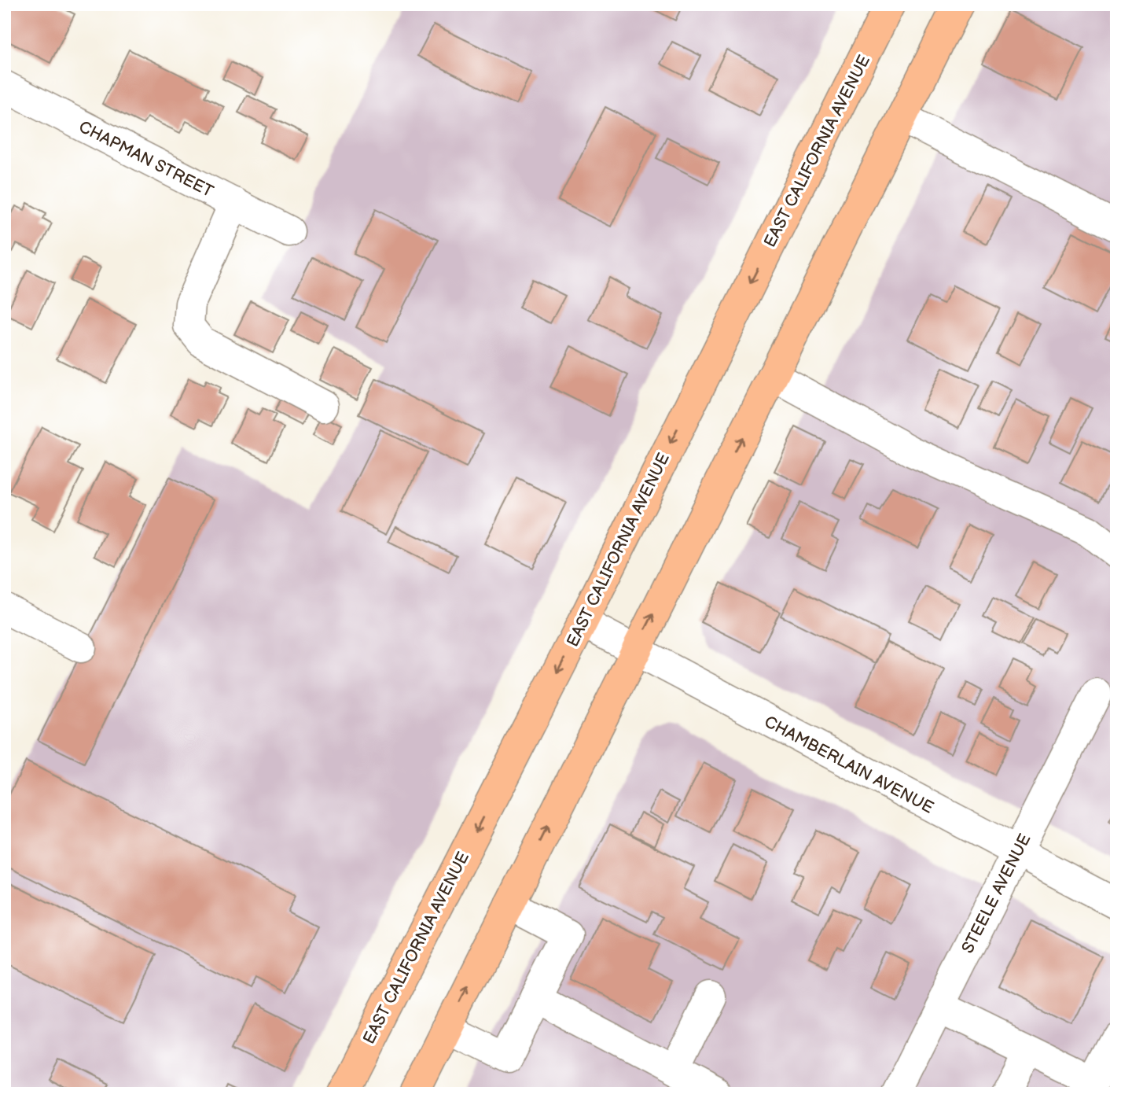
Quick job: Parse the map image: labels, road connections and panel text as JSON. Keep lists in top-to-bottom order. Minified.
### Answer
{"streets":{"main road":["EAST CALIFORNIA AVENUE"],"street":["CHAPMAN STREET","CHAMBERLAIN AVENUE","STEELE AVENUE"]},"crossings":[["EAST CALIFORNIA AVENUE","CHAMBERLAIN AVENUE"],["CHAMBERLAIN AVENUE","STEELE AVENUE"]]}
